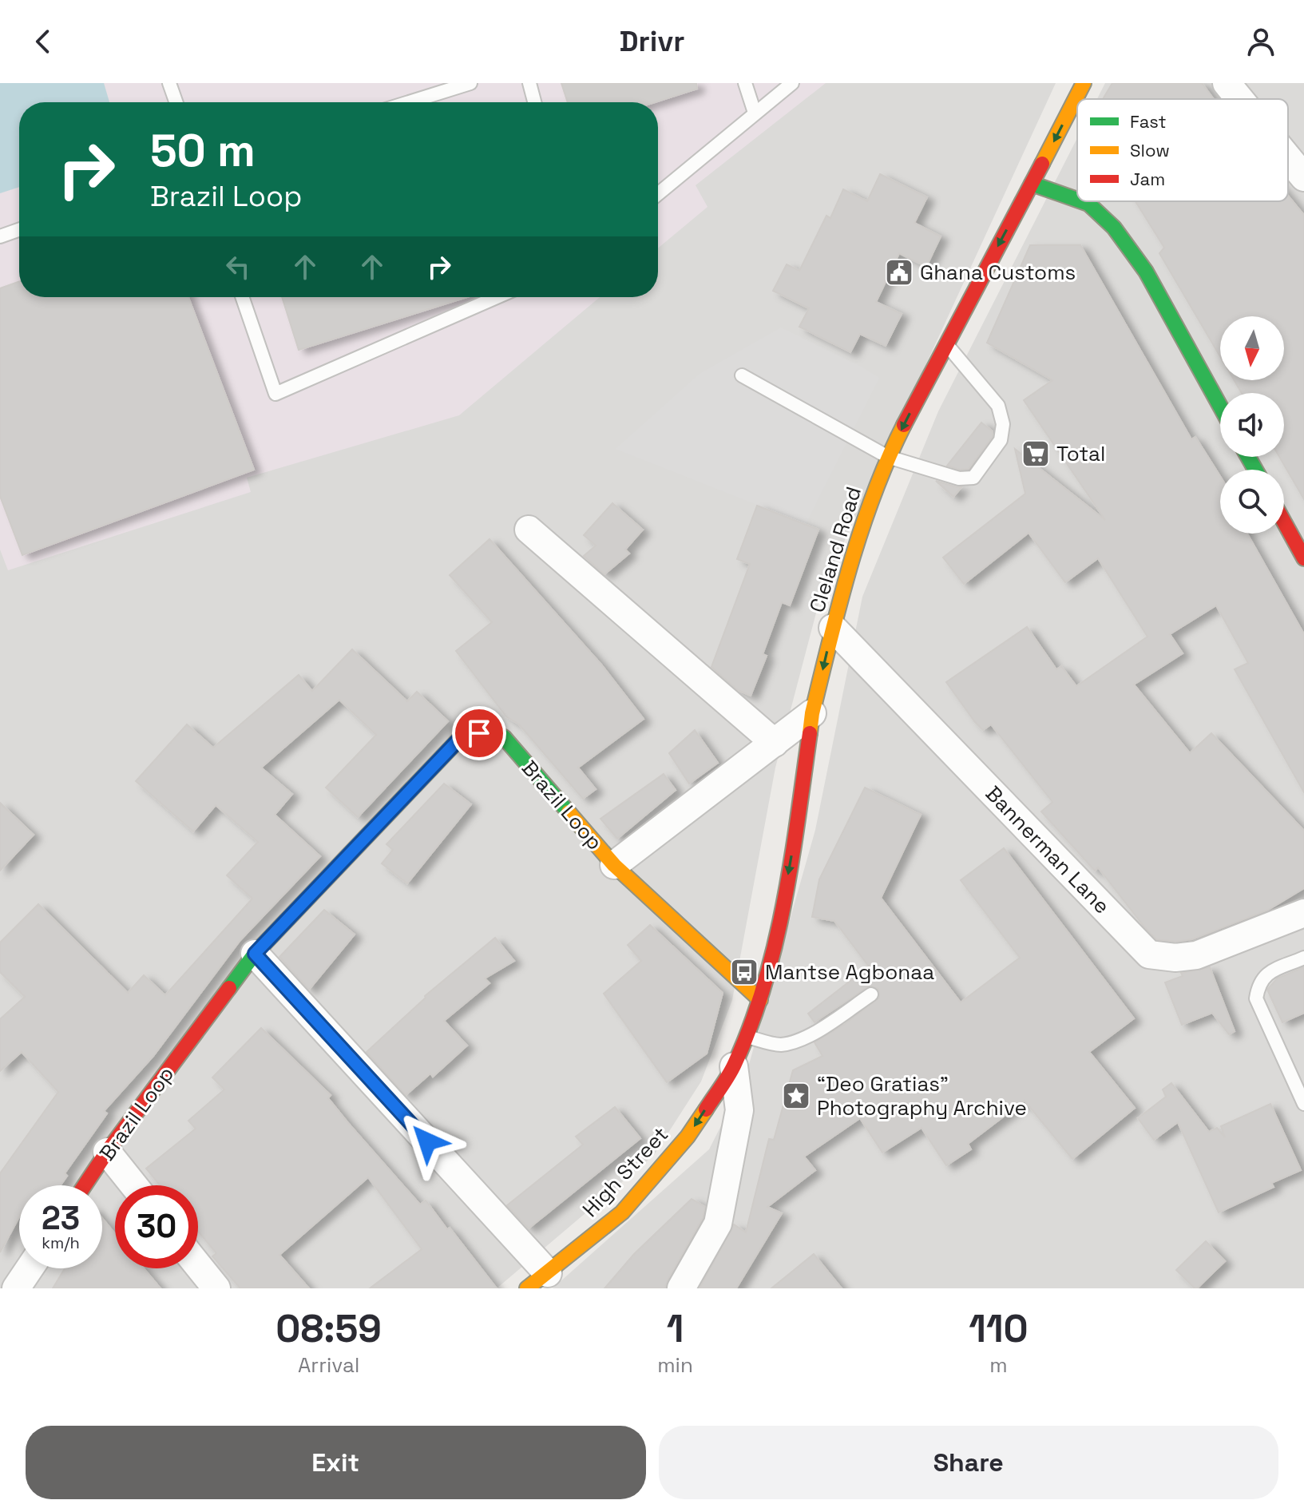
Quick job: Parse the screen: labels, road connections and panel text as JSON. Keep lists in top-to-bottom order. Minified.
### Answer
{"streets":{"street":["Cleland Road","Brazil Loop","Bannerman Lane","High Street"]},"crossings":[["Cleland Road","Brazil Loop"],["Cleland Road","Bannerman Lane"],["Cleland Road","High Street"]],"one_way":["Cleland Road","High Street"],"places":{"public building":["Ghana Customs"],"supermarket":["Total"],"bus stop":["Mantse Agbonaa"],"place":["“Deo Gratias” Photography Archive"]},"legend":["Fast","Slow","Jam"],"north":"bottom","page":{"header":"Drivr","turn":["50 m","Brazil Loop"],"speed":"23 km/h","limit":"30","eta":["08:59","Arrival","1","min","110","m"],"buttons":["Exit","Share"]}}
